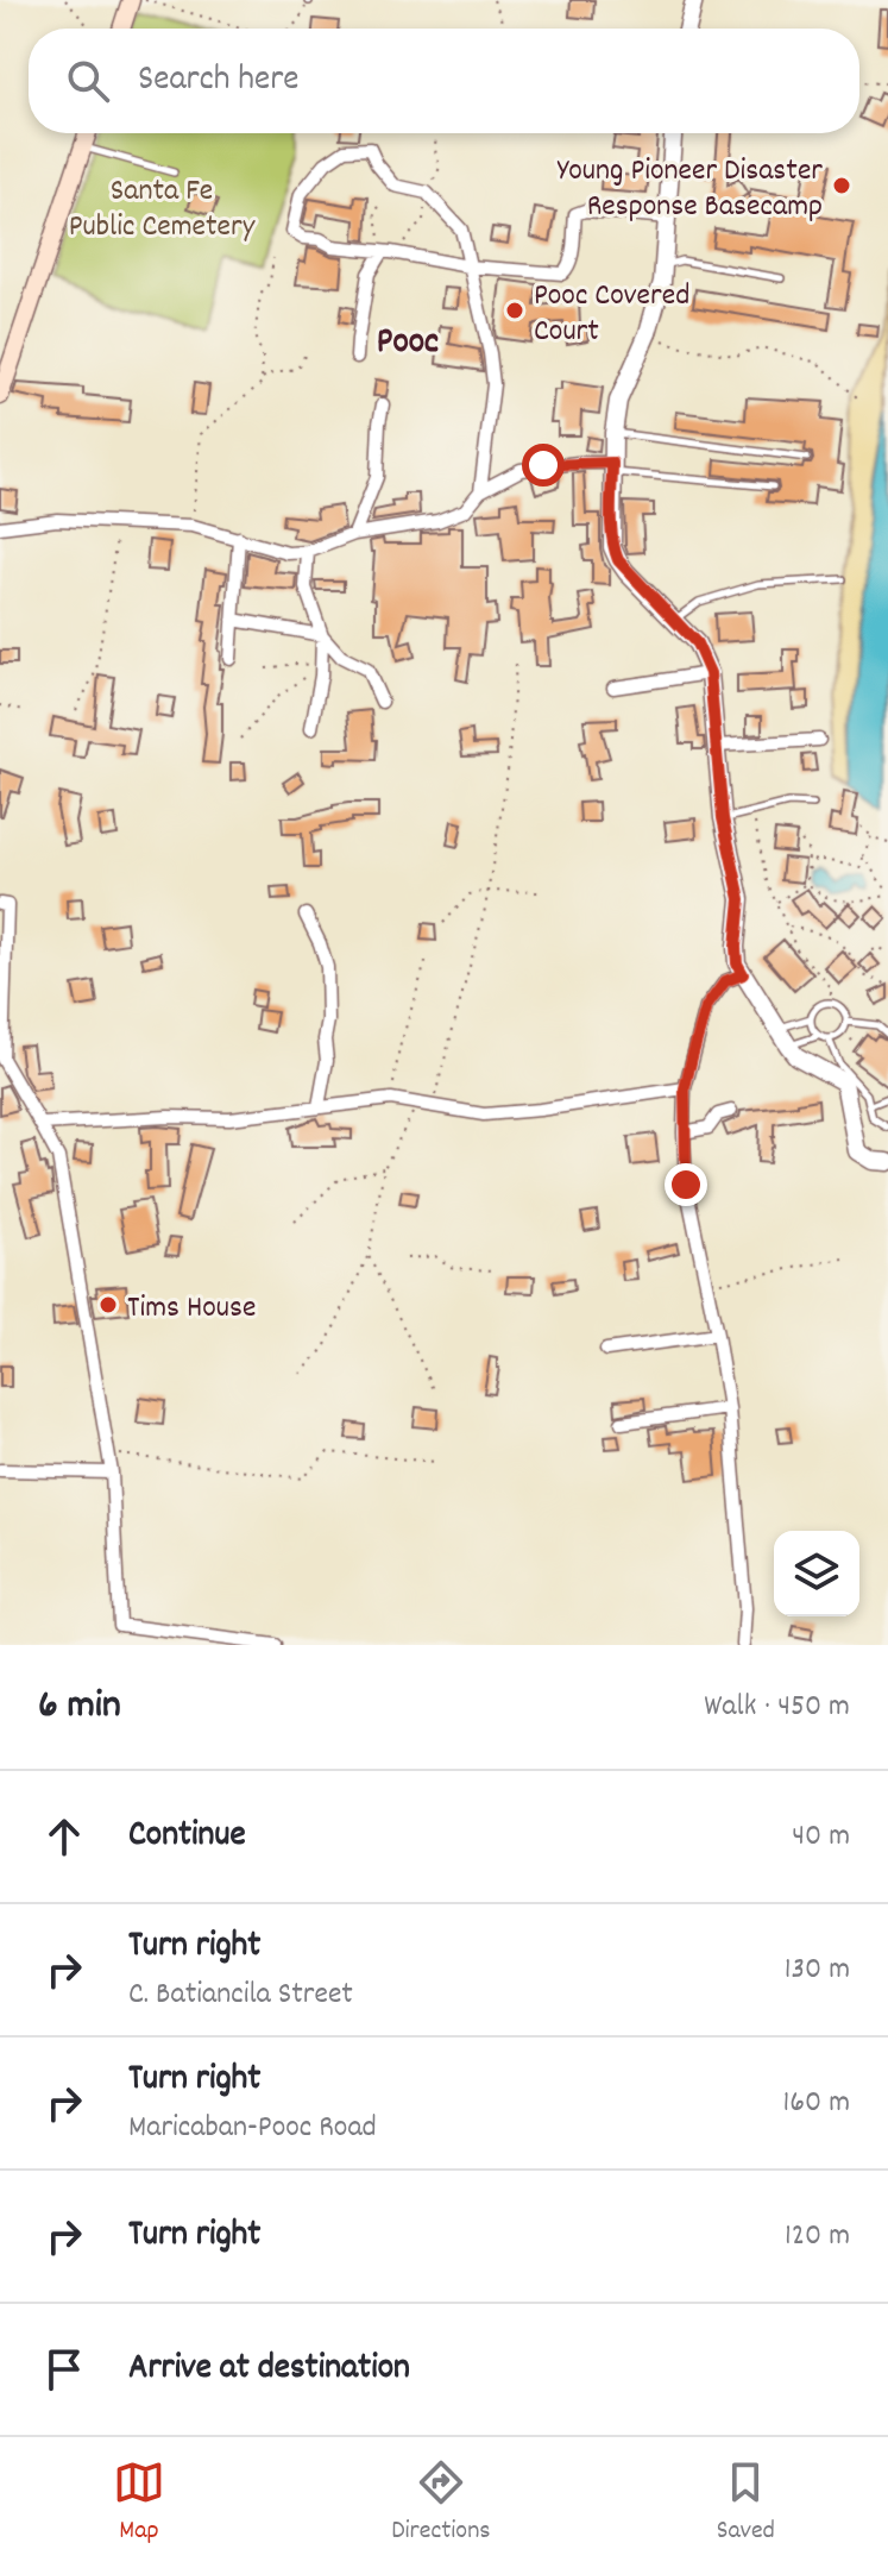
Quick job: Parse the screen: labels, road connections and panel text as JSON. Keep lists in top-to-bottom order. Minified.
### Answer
{"districts":["Pooc"],"parks":["Santa Fe Public Cemetery"],"places":["Young Pioneer Disaster Response Basecamp","Pooc Covered Court","Tims House"],"page":{"search":"Search here","heading":["6 min","Walk · 450 m"],"list":[["Continue","40 m"],["Turn right","C. Batiancila Street","130 m"],["Turn right","Maricaban-Pooc Road","160 m"],["Turn right","120 m"],"Arrive at destination"],"nav":["Map","Directions","Saved"]}}
